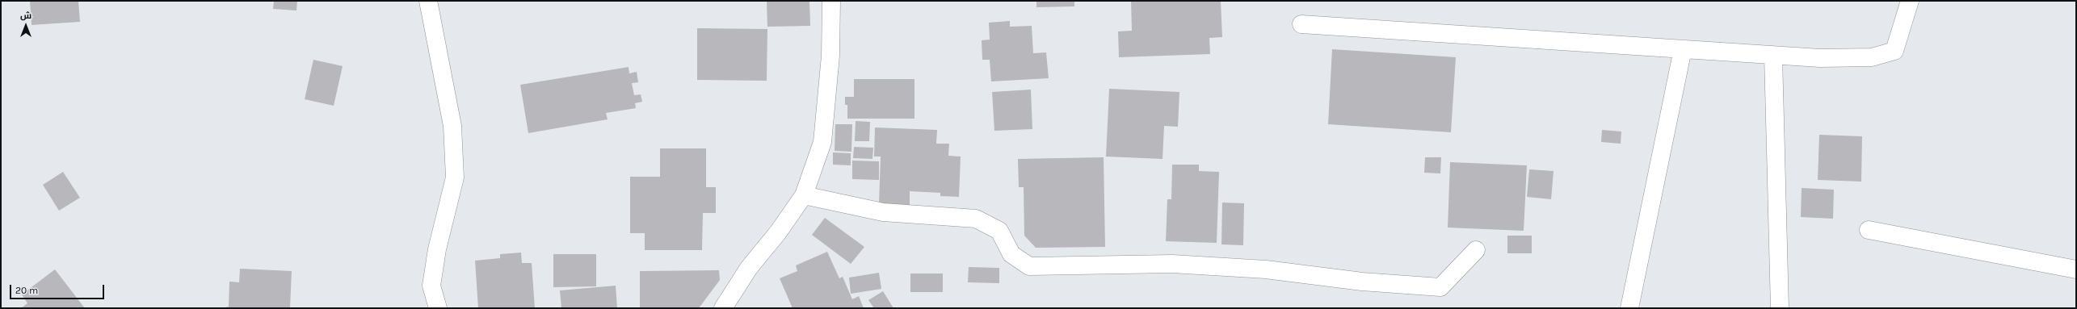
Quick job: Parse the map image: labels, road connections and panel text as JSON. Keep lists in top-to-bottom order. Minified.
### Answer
{"scale_bar":"20 m","north":"top"}
